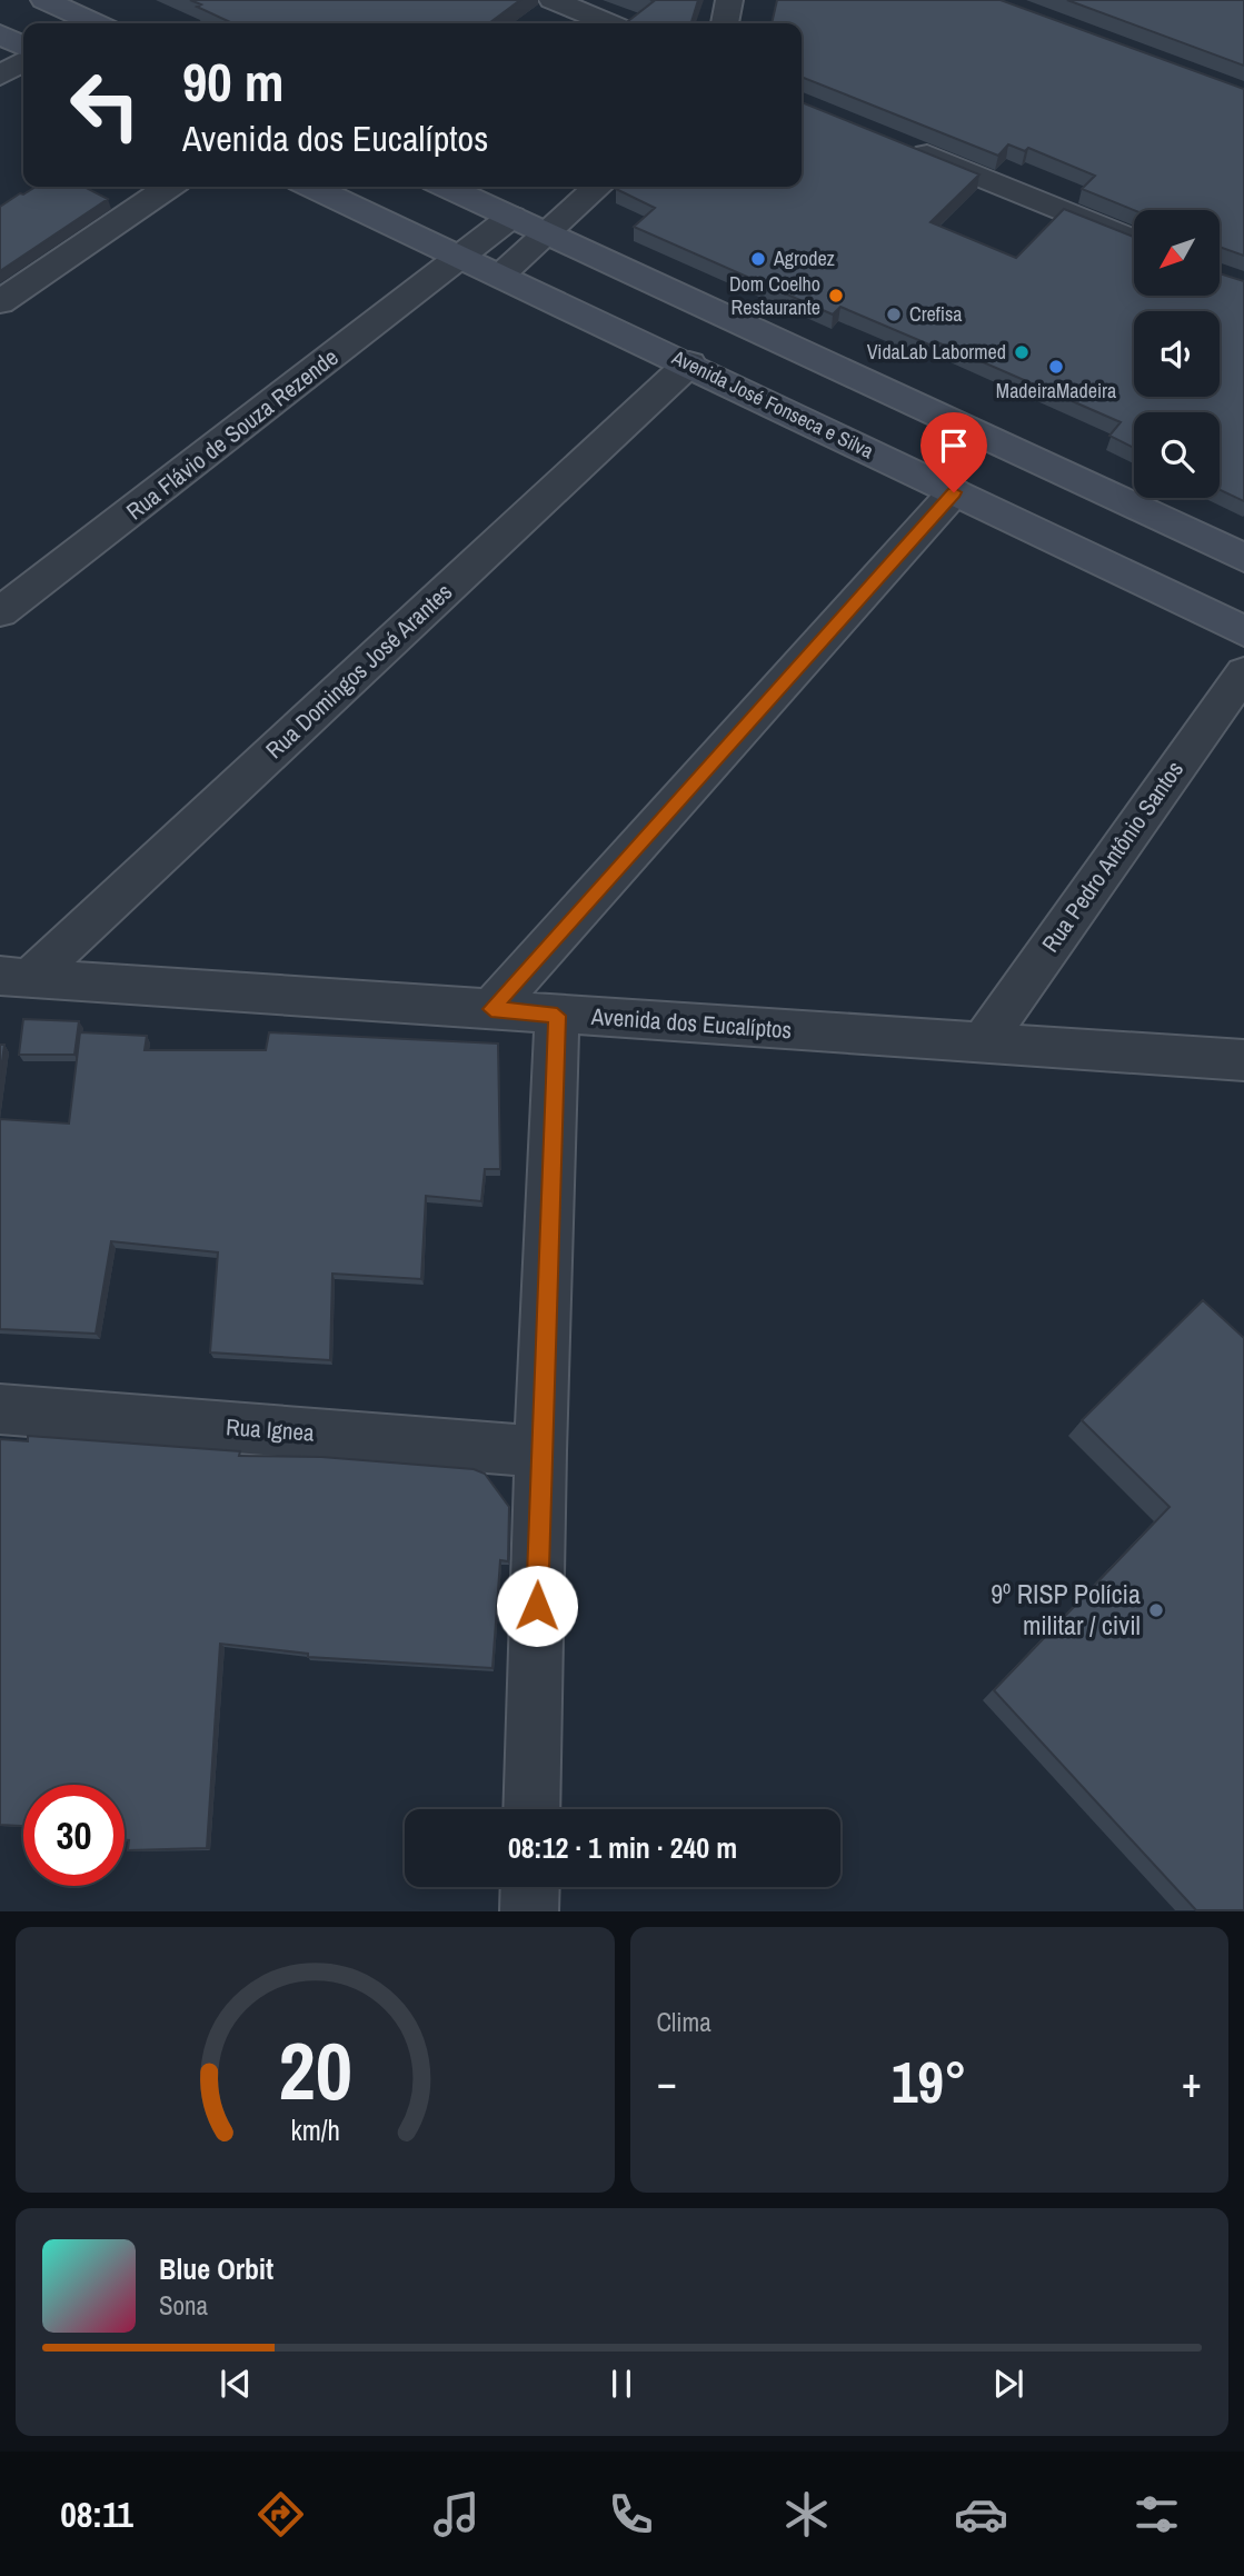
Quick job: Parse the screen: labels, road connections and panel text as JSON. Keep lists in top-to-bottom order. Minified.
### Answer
{"streets":{"main road":["Avenida José Fonseca e Silva"],"street":["Rua Flávio de Souza Rezende","Rua Domingos José Arantes","Rua Pedro Antônio Santos","Avenida dos Eucalíptos","Rua Ignea"]},"crossings":[["Avenida José Fonseca e Silva","Rua Flávio de Souza Rezende"],["Avenida José Fonseca e Silva","Rua Domingos José Arantes"],["Rua Domingos José Arantes","Avenida dos Eucalíptos"],["Rua Pedro Antônio Santos","Avenida dos Eucalíptos"]],"places":["Agrodez","Dom Coelho Restaurante","Crefisa","VidaLab Labormed","MadeiraMadeira","9º RISP Polícia militar / civil"],"north":"bottom left","page":{"turn":["90 m","Avenida dos Eucalíptos"],"limit":"30","trip":"08:12 · 1 min · 240 m","tile":"Clima","heat":["−","19°","+"],"song":["Blue Orbit","Sona"],"tabs":"08:11","gauge":["20","km/h"]}}
